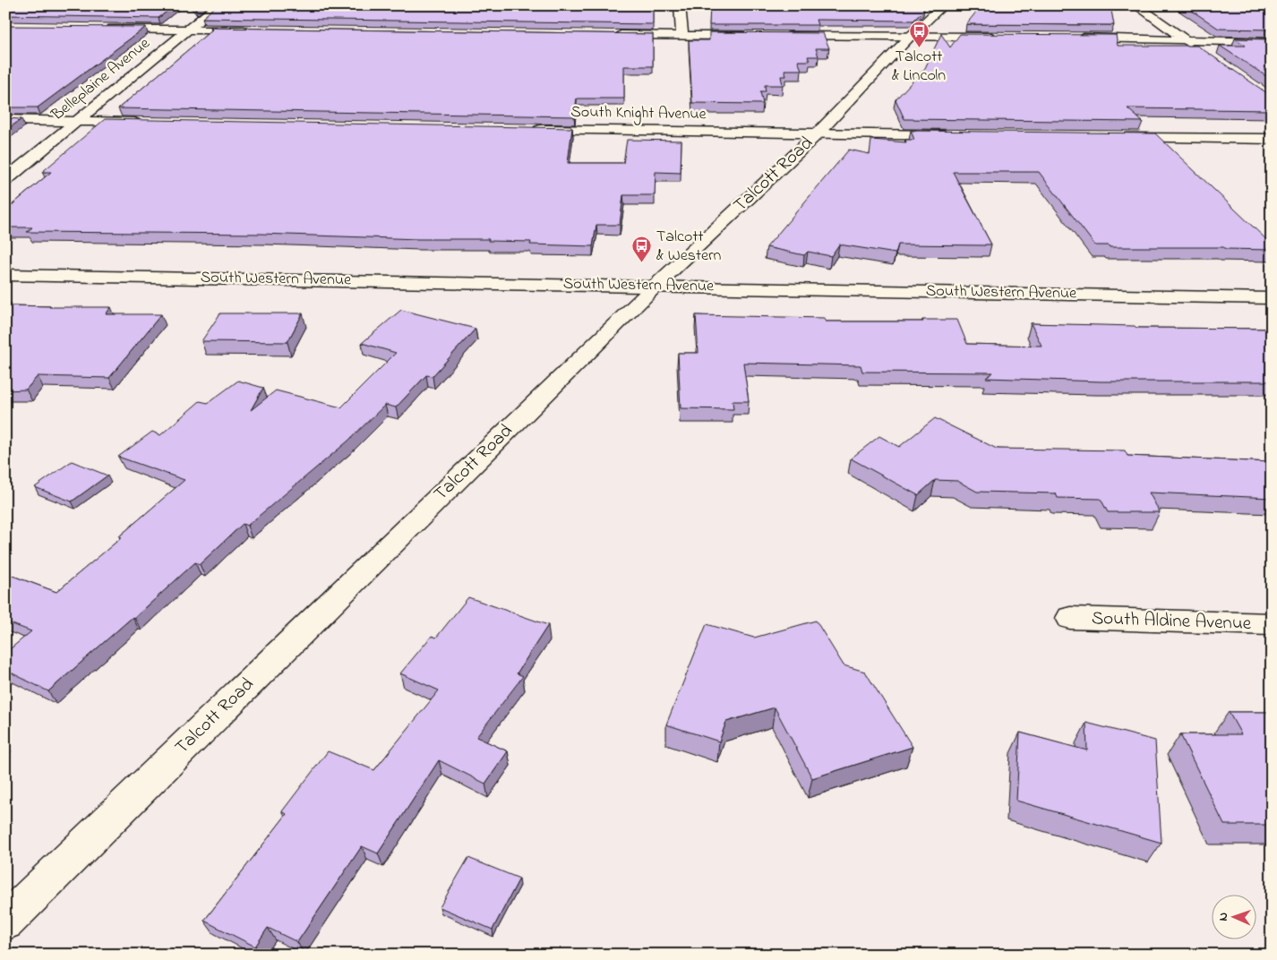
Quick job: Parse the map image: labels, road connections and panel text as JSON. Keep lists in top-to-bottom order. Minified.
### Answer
{"streets":{"street":["Belleplaine Avenue","South Knight Avenue","Talcott Road","South Western Avenue","South Aldine Avenue"]},"crossings":[["South Knight Avenue","Talcott Road"],["Talcott Road","South Western Avenue"]],"places":{"bus stop":["Talcott & Lincoln","Talcott & Western"]},"north":"left"}
